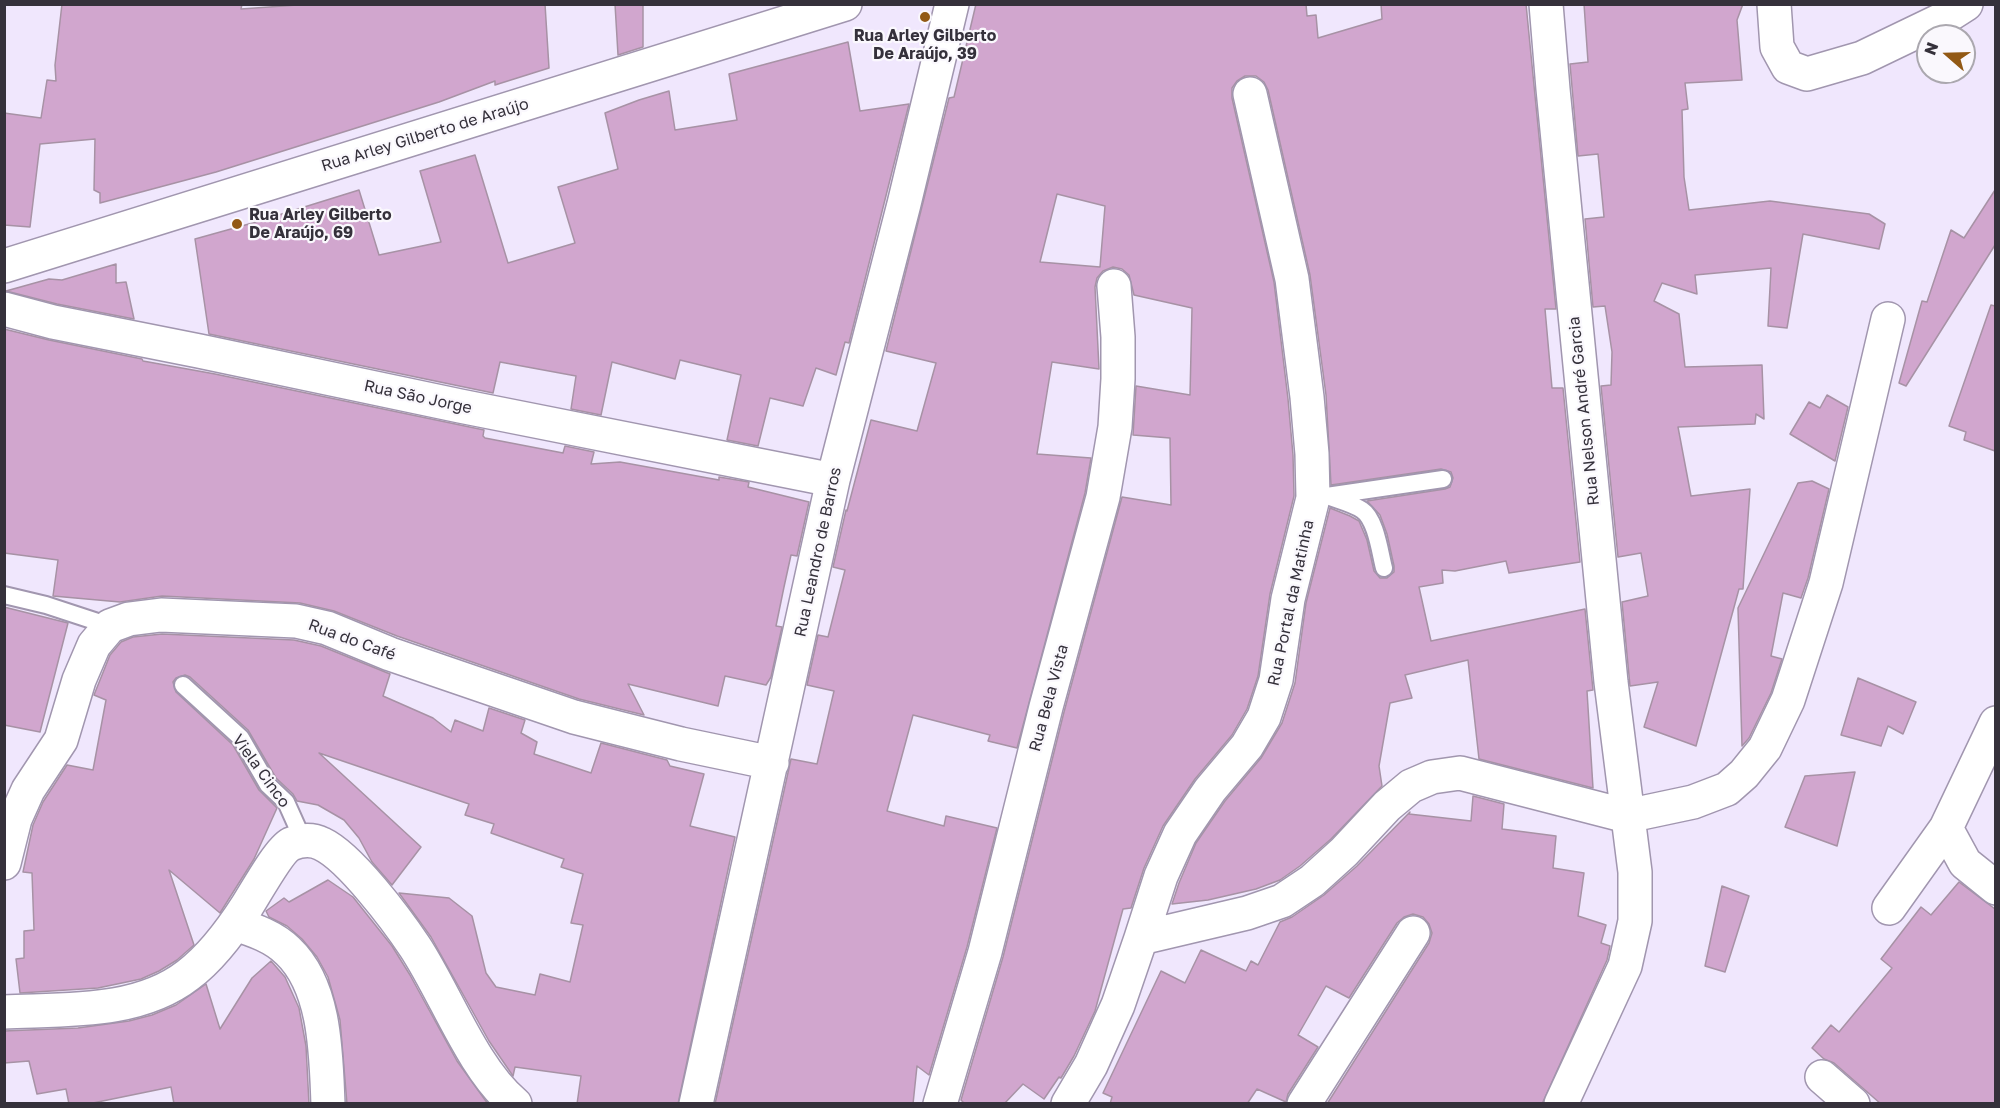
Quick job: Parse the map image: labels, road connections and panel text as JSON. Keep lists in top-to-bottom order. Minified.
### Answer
{"streets":{"street":["Rua Arley Gilberto de Araújo","Rua São Jorge","Rua Nelson André Garcia","Rua Leandro de Barros","Rua Portal da Matinha","Rua do Café","Rua Bela Vista"],"lane":["Viela Cinco"]},"crossings":[["Rua São Jorge","Rua Leandro de Barros"],["Rua Leandro de Barros","Rua do Café"]],"places":["Rua Arley Gilberto De Araújo, 39","Rua Arley Gilberto De Araújo, 69"],"north":"left"}
